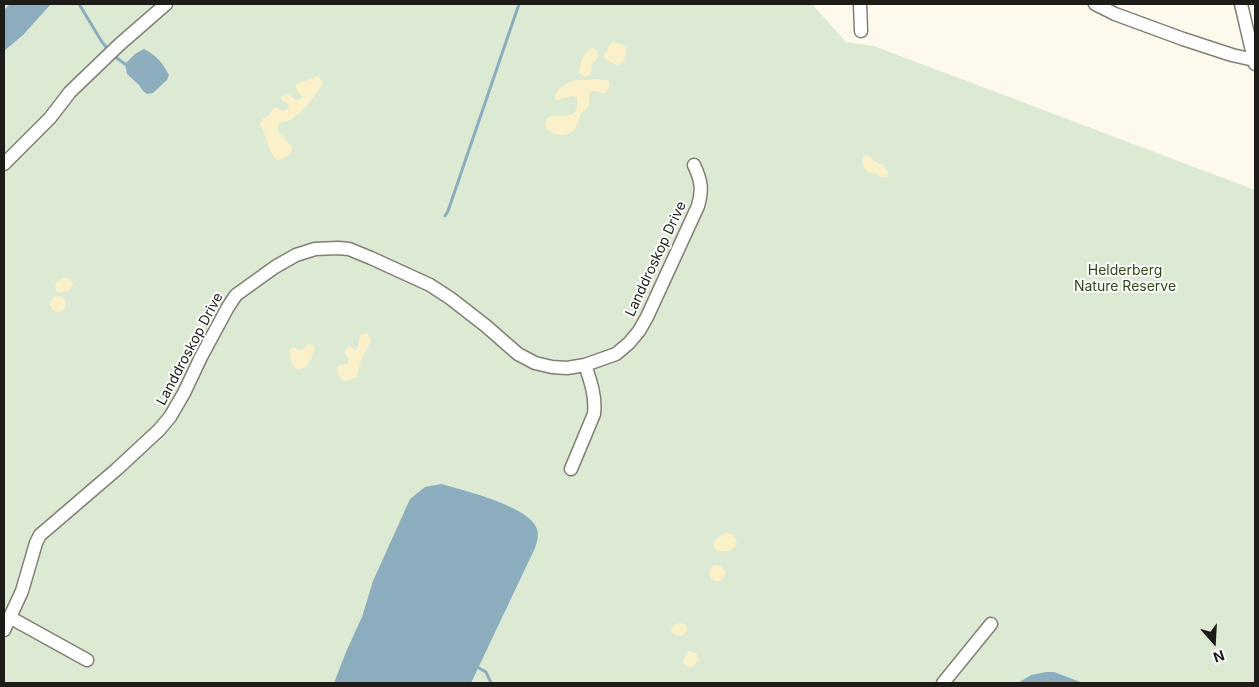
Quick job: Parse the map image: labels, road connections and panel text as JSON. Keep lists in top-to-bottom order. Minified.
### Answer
{"streets":{"street":["Landdroskop Drive"]},"parks":["Helderberg Nature Reserve"],"north":"bottom"}
